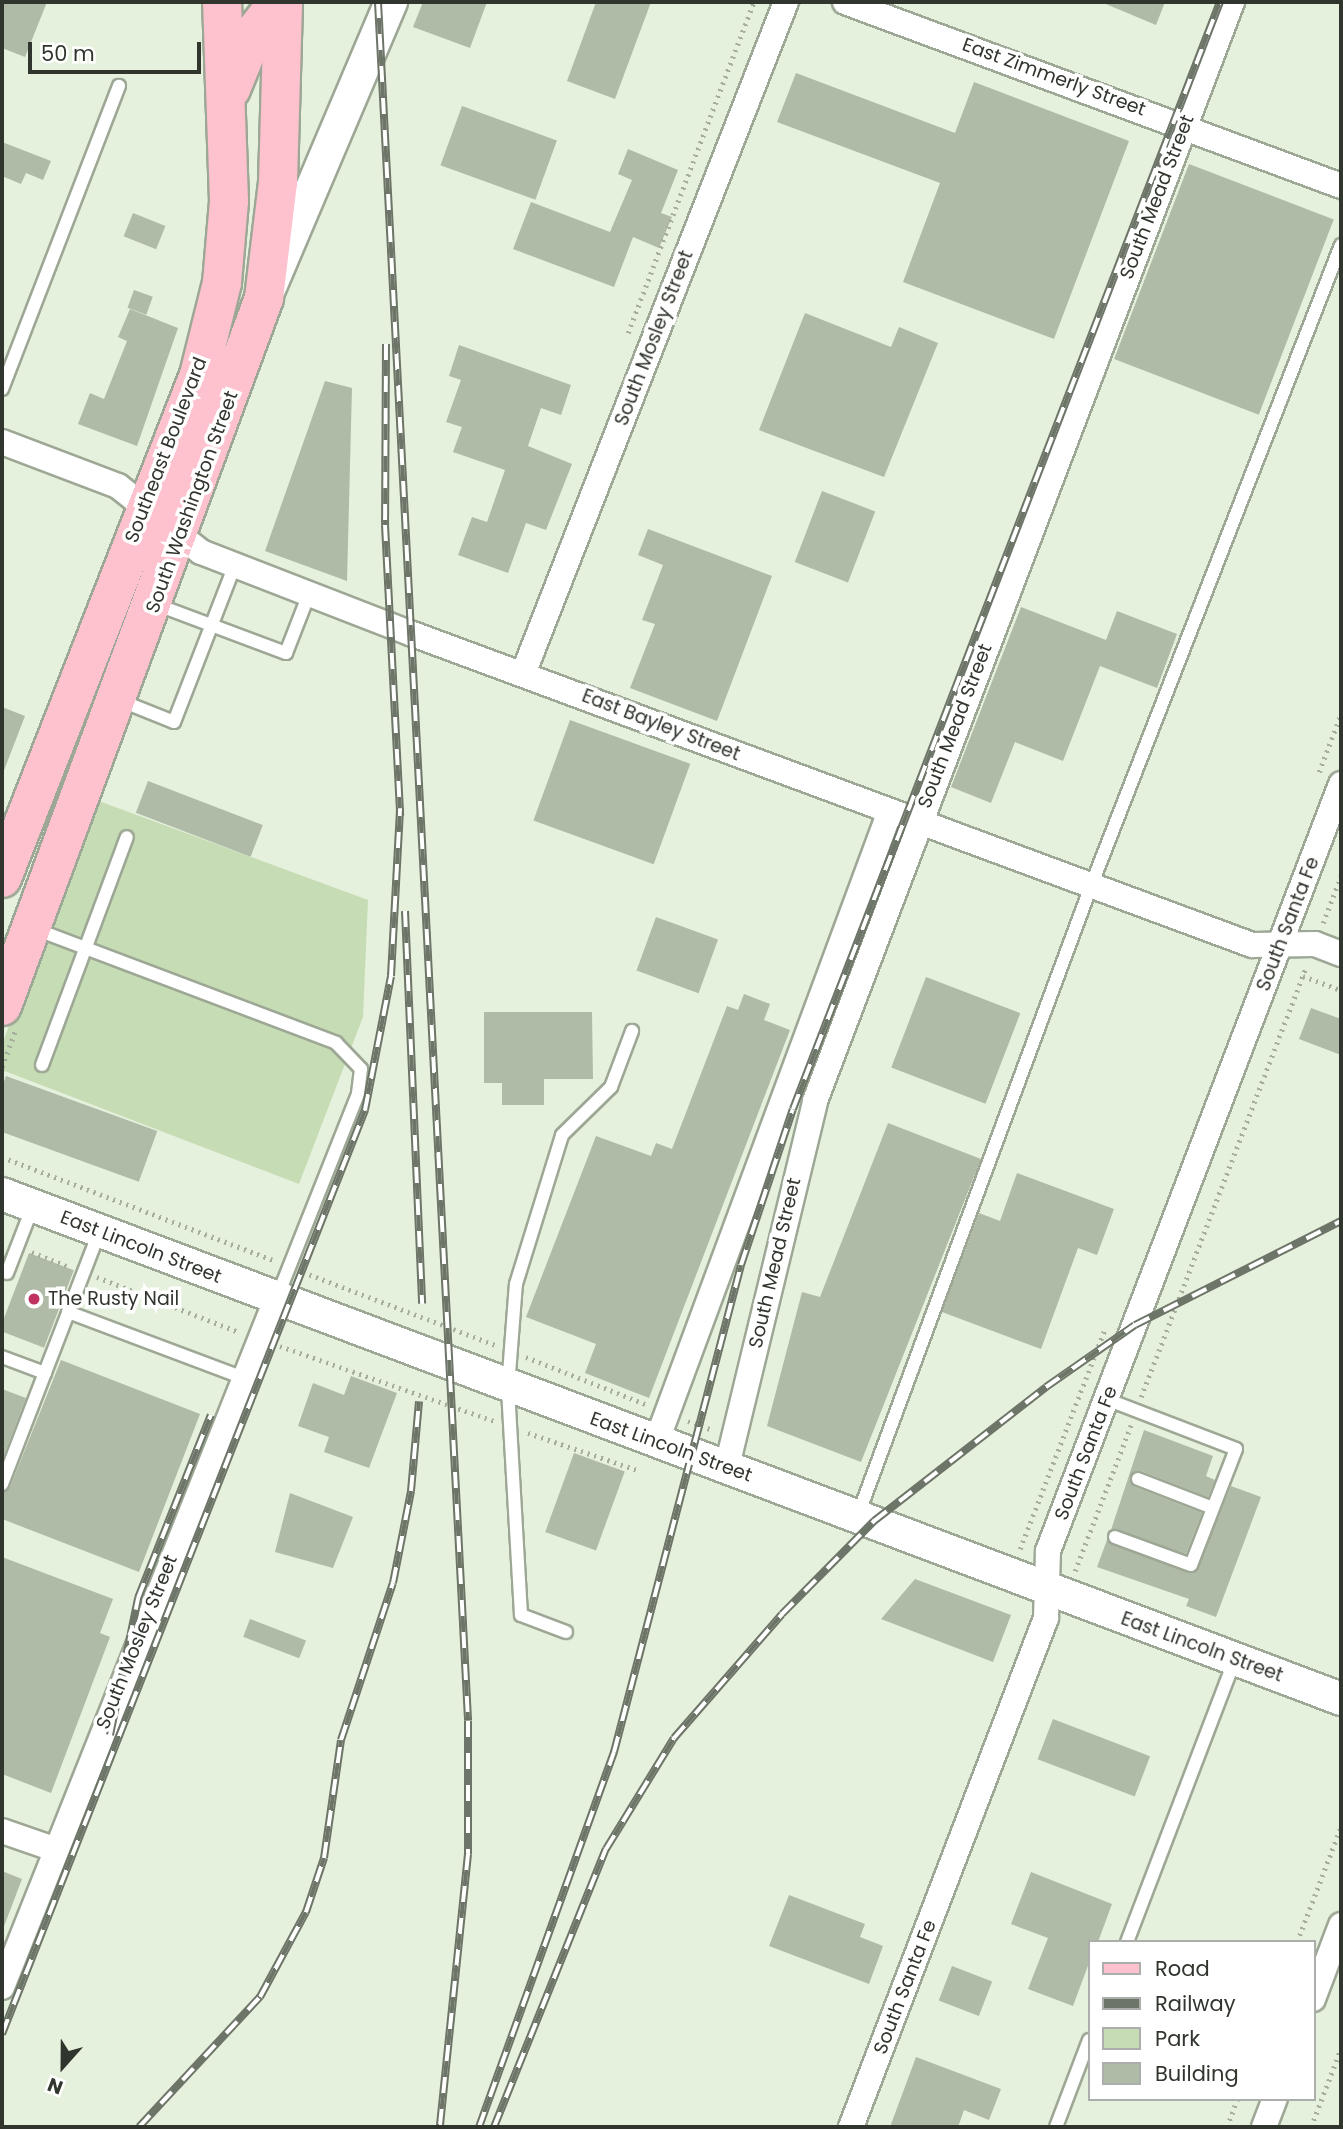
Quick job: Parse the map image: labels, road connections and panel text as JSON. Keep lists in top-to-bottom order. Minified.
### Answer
{"streets":{"main road":["Southeast Boulevard","South Washington Street"],"street":["East Zimmerly Street","South Mead Street","South Mosley Street","East Bayley Street","South Santa Fe","East Lincoln Street"]},"crossings":[["East Zimmerly Street","South Mead Street"],["South Mead Street","East Bayley Street"],["South Mead Street","East Lincoln Street"],["South Mosley Street","East Bayley Street"],["South Mosley Street","East Lincoln Street"],["Southeast Boulevard","East Bayley Street"],["South Washington Street","East Bayley Street"],["East Bayley Street","South Santa Fe"],["South Santa Fe","East Lincoln Street"]],"places":["The Rusty Nail"],"legend":["Road","Railway","Park","Building"],"scale_bar":"50 m","north":"bottom"}
